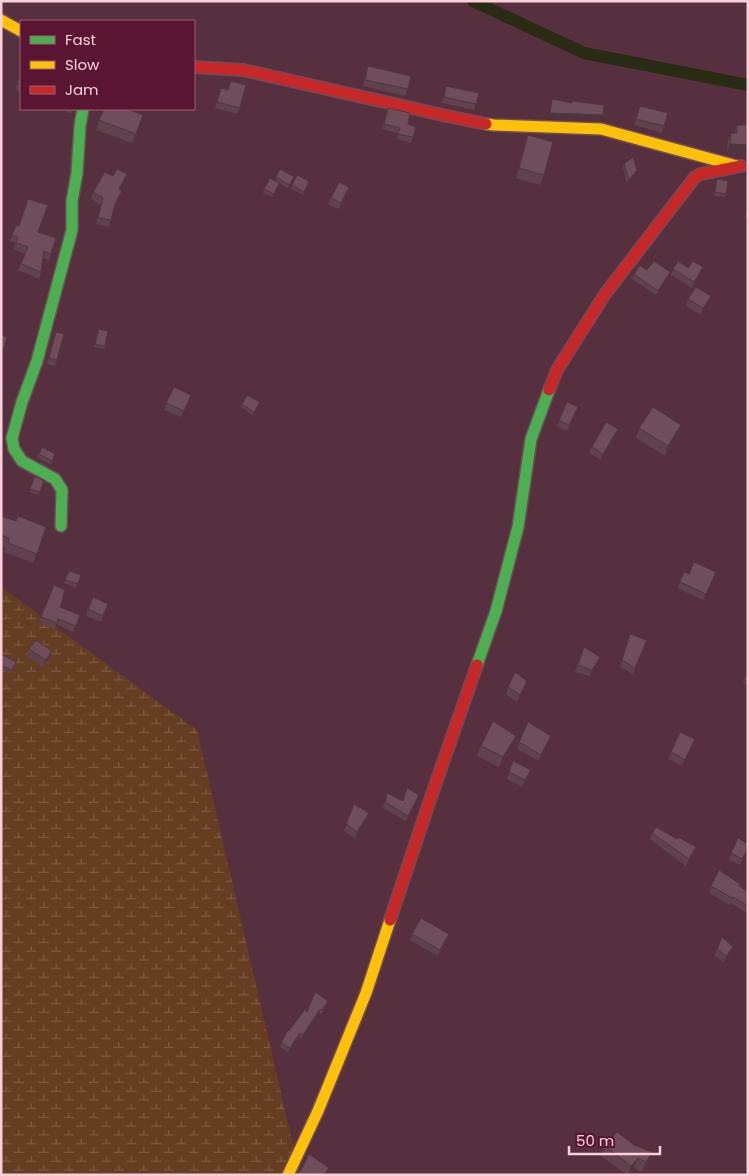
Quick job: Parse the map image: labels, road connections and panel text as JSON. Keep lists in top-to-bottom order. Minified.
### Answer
{"legend":["Fast","Slow","Jam"],"scale_bar":"50 m"}
